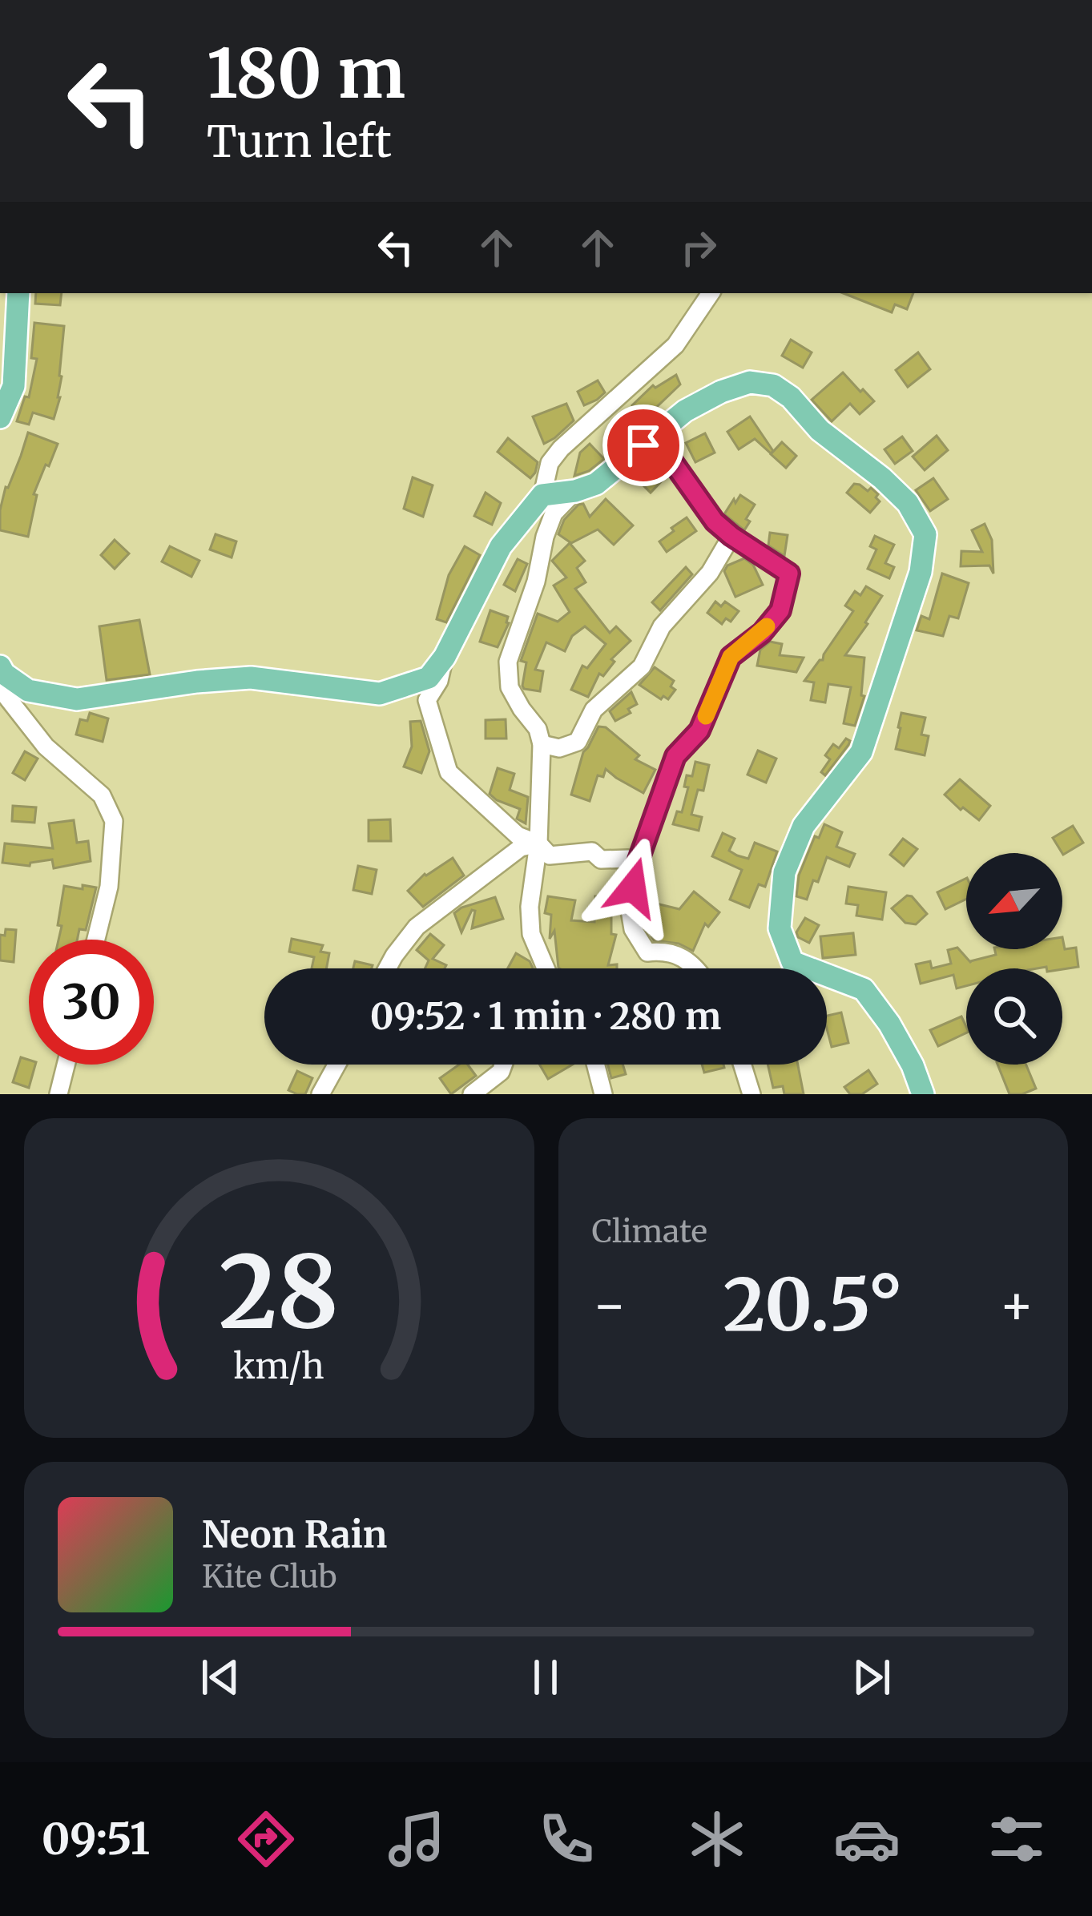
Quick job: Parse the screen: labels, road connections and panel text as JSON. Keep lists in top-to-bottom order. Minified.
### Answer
{"north":"bottom left","page":{"turn":["180 m","Turn left"],"limit":"30","trip":"09:52 · 1 min · 280 m","tile":"Climate","heat":["−","20.5°","+"],"song":["Neon Rain","Kite Club"],"tabs":"09:51","gauge":["28","km/h"]}}
